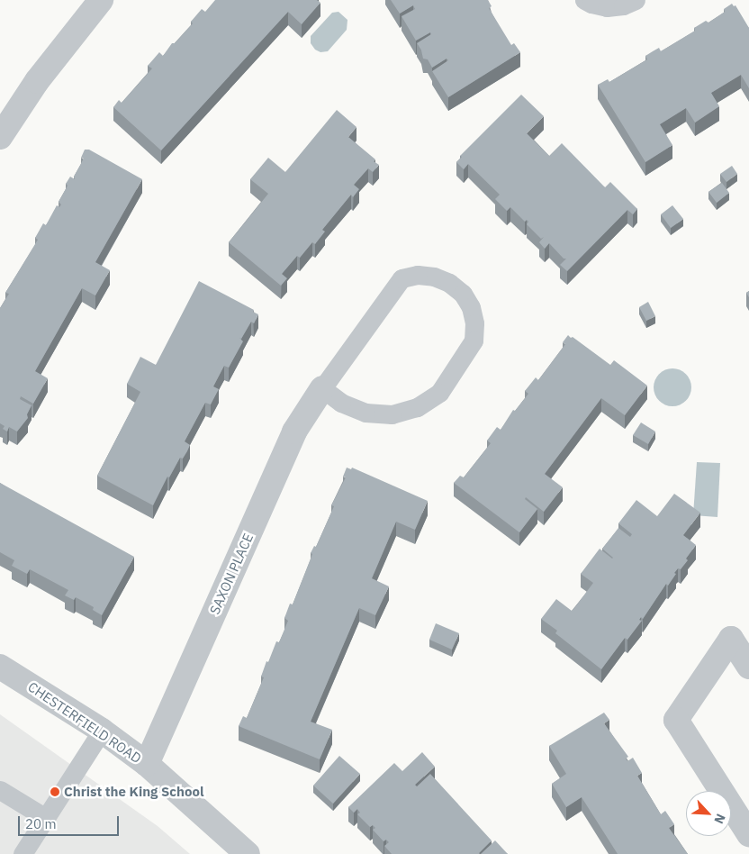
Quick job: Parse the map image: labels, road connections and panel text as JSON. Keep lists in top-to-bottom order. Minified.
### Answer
{"streets":{"street":["SAXON PLACE","CHESTERFIELD ROAD"]},"crossings":[["SAXON PLACE","CHESTERFIELD ROAD"]],"places":["Christ the King School"],"scale_bar":"20 m","north":"bottom right"}
